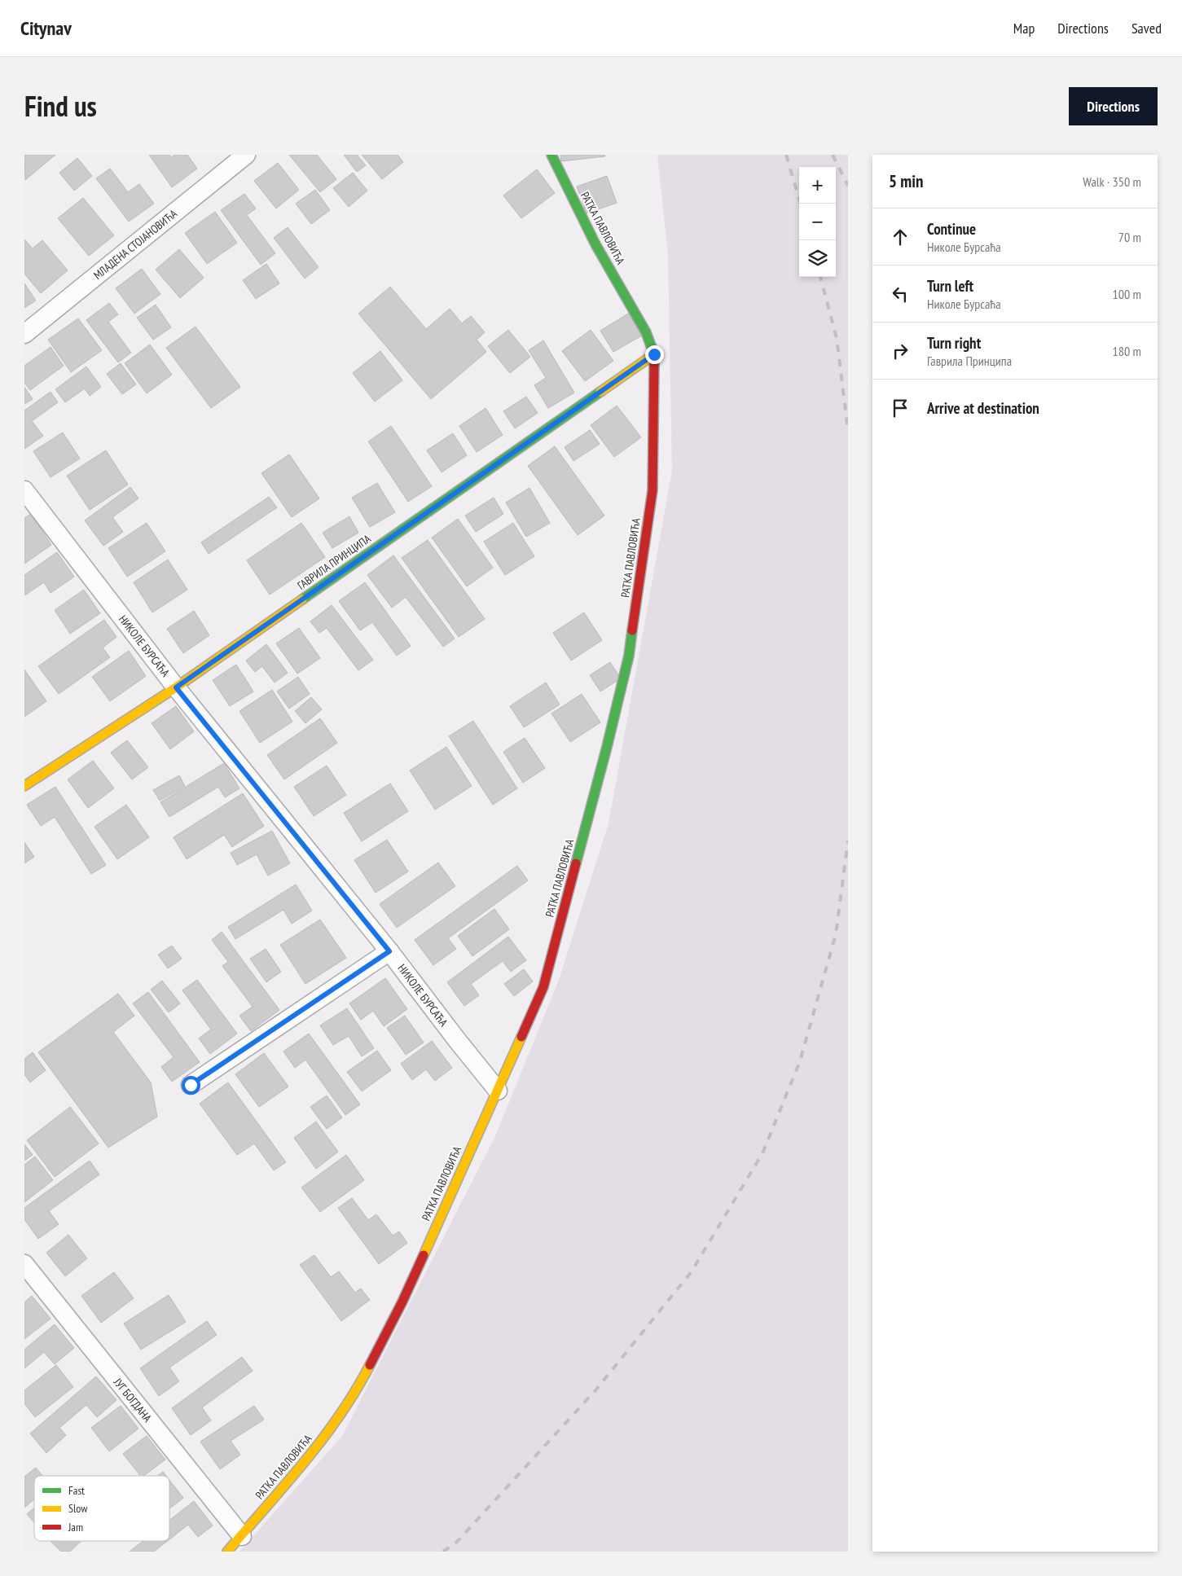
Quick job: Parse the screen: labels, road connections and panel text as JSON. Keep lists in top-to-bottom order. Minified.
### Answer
{"streets":{"street":["РАТКА ПАВЛОВИЋА","МЛАДЕНА СТОЈАНОВИЋА","ГАВРИЛА ПРИНЦИПА","НИКОЛЕ БУРСАЋА","ЈУГ БОГДАНА"]},"crossings":[["РАТКА ПАВЛОВИЋА","ГАВРИЛА ПРИНЦИПА"],["РАТКА ПАВЛОВИЋА","НИКОЛЕ БУРСАЋА"],["РАТКА ПАВЛОВИЋА","ЈУГ БОГДАНА"],["ГАВРИЛА ПРИНЦИПА","НИКОЛЕ БУРСАЋА"]],"legend":["Fast","Slow","Jam"],"page":{"header":"Citynav","nav":["Map","Directions","Saved"],"title":"Find us","buttons":"Directions","heading":["5 min","Walk · 350 m"],"map_buttons":["+","−"],"list":[["Continue","Николе Бурсаћа","70 m"],["Turn left","Николе Бурсаћа","100 m"],["Turn right","Гаврила Принципа","180 m"],"Arrive at destination"]}}
